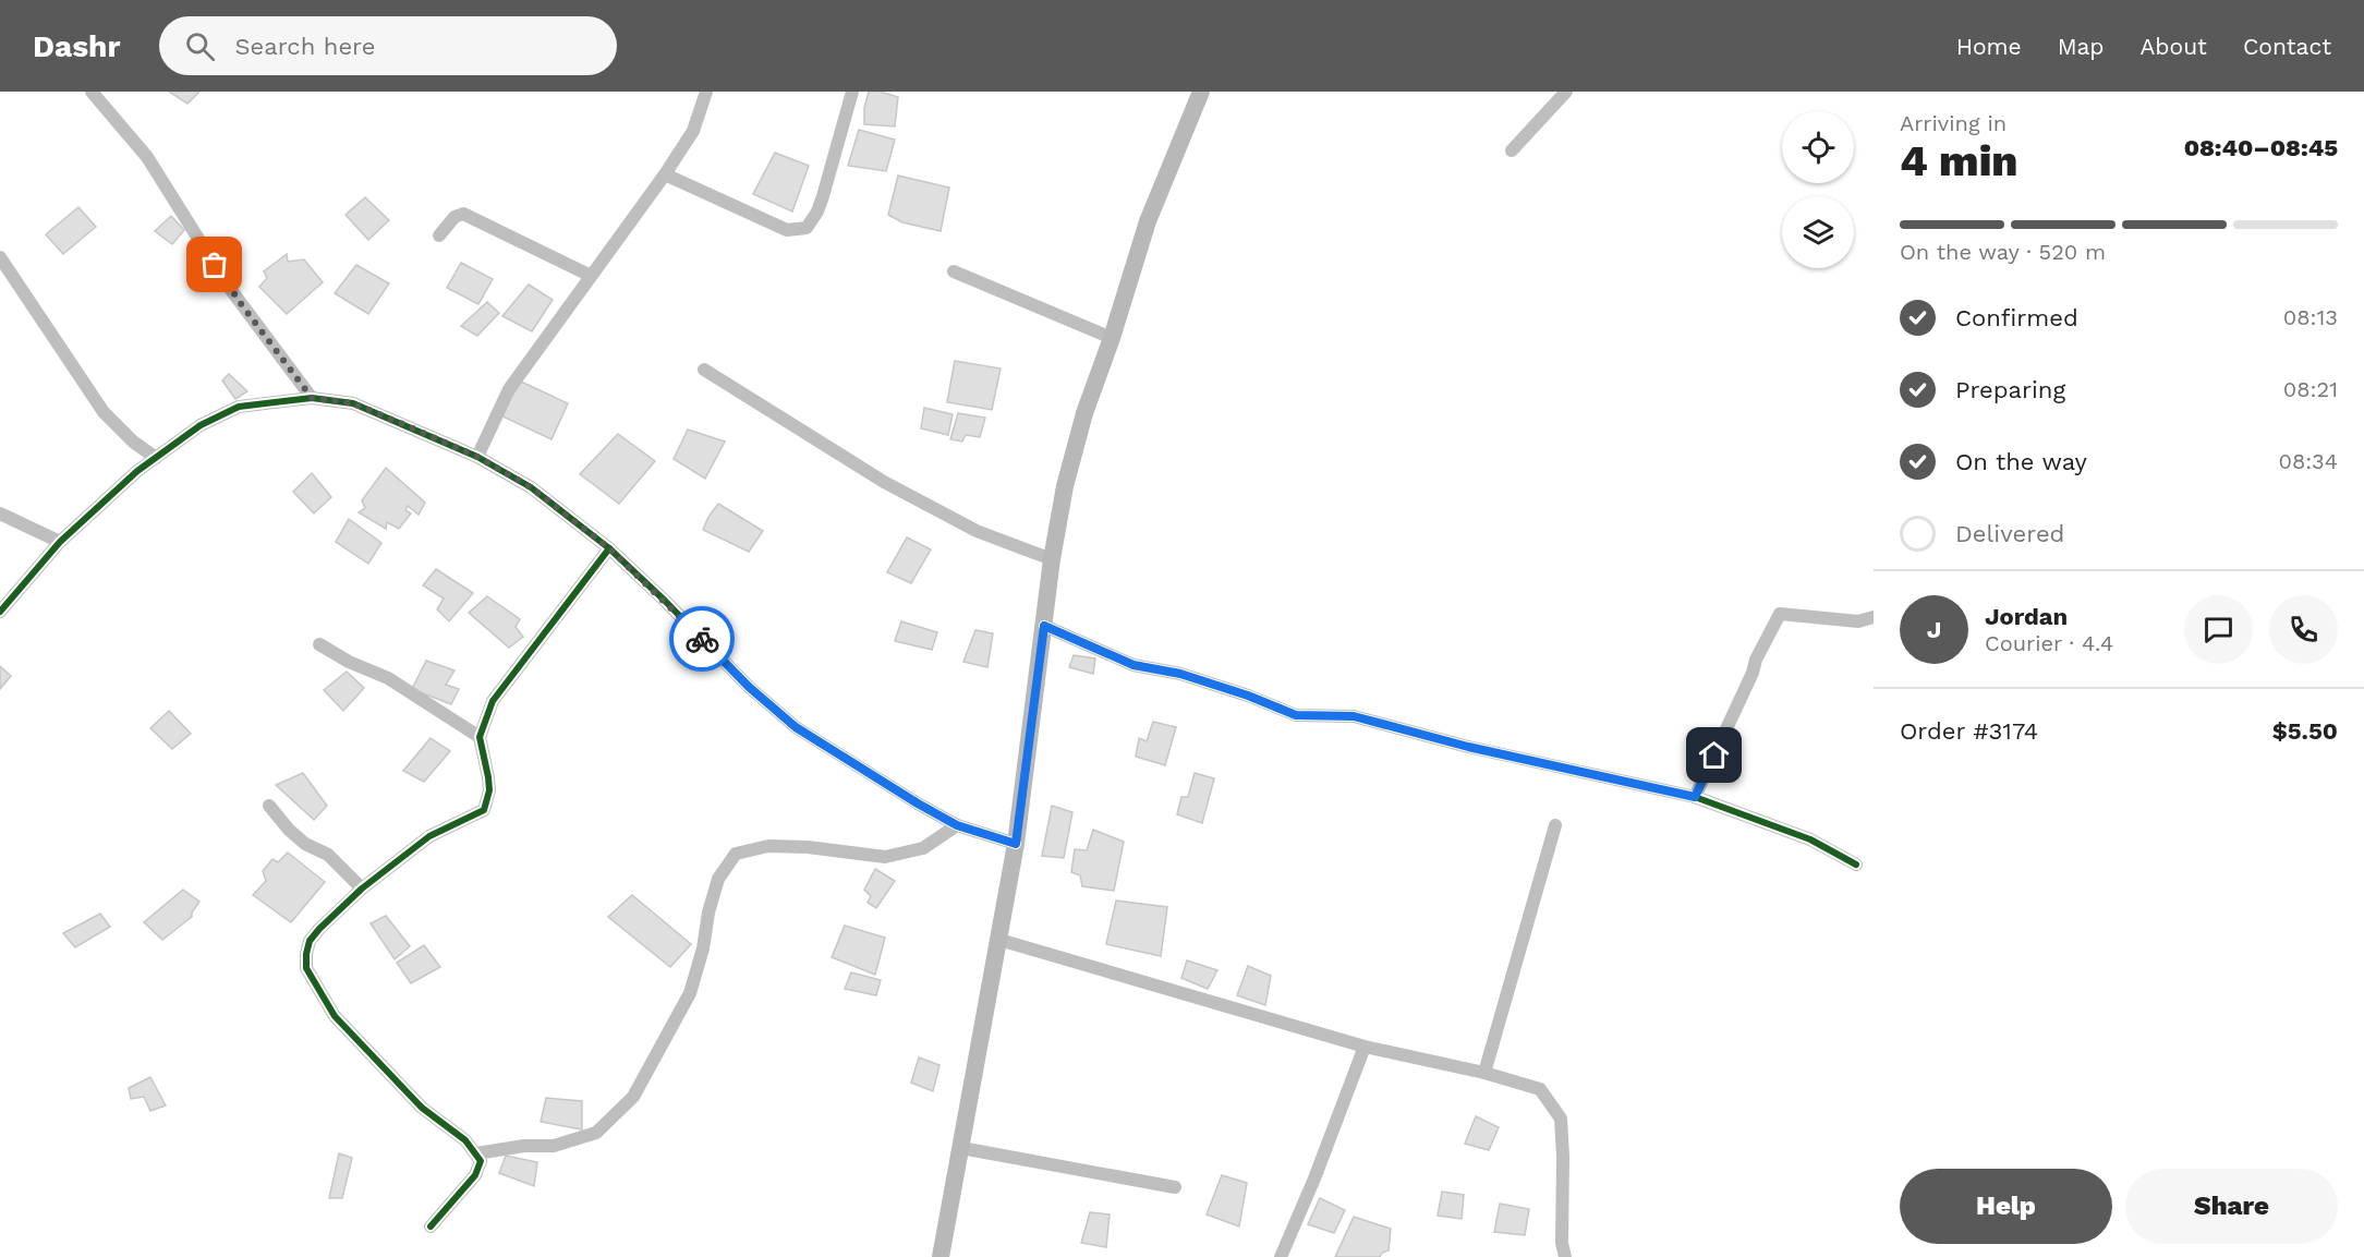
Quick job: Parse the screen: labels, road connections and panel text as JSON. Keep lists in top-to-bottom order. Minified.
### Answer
{"page":{"header":"Dashr","search":"Search here","nav":["Home","Map","About","Contact"],"heading":["4 min","Arriving in","08:40–08:45"],"panel":["Jordan","Courier · 4.4","Order #3174","$5.50"],"bar":"On the way · 520 m","list":[["Confirmed","08:13"],["Preparing","08:21"],["On the way","08:34"],"Delivered"],"round":"J","buttons":["Help","Share"]}}
